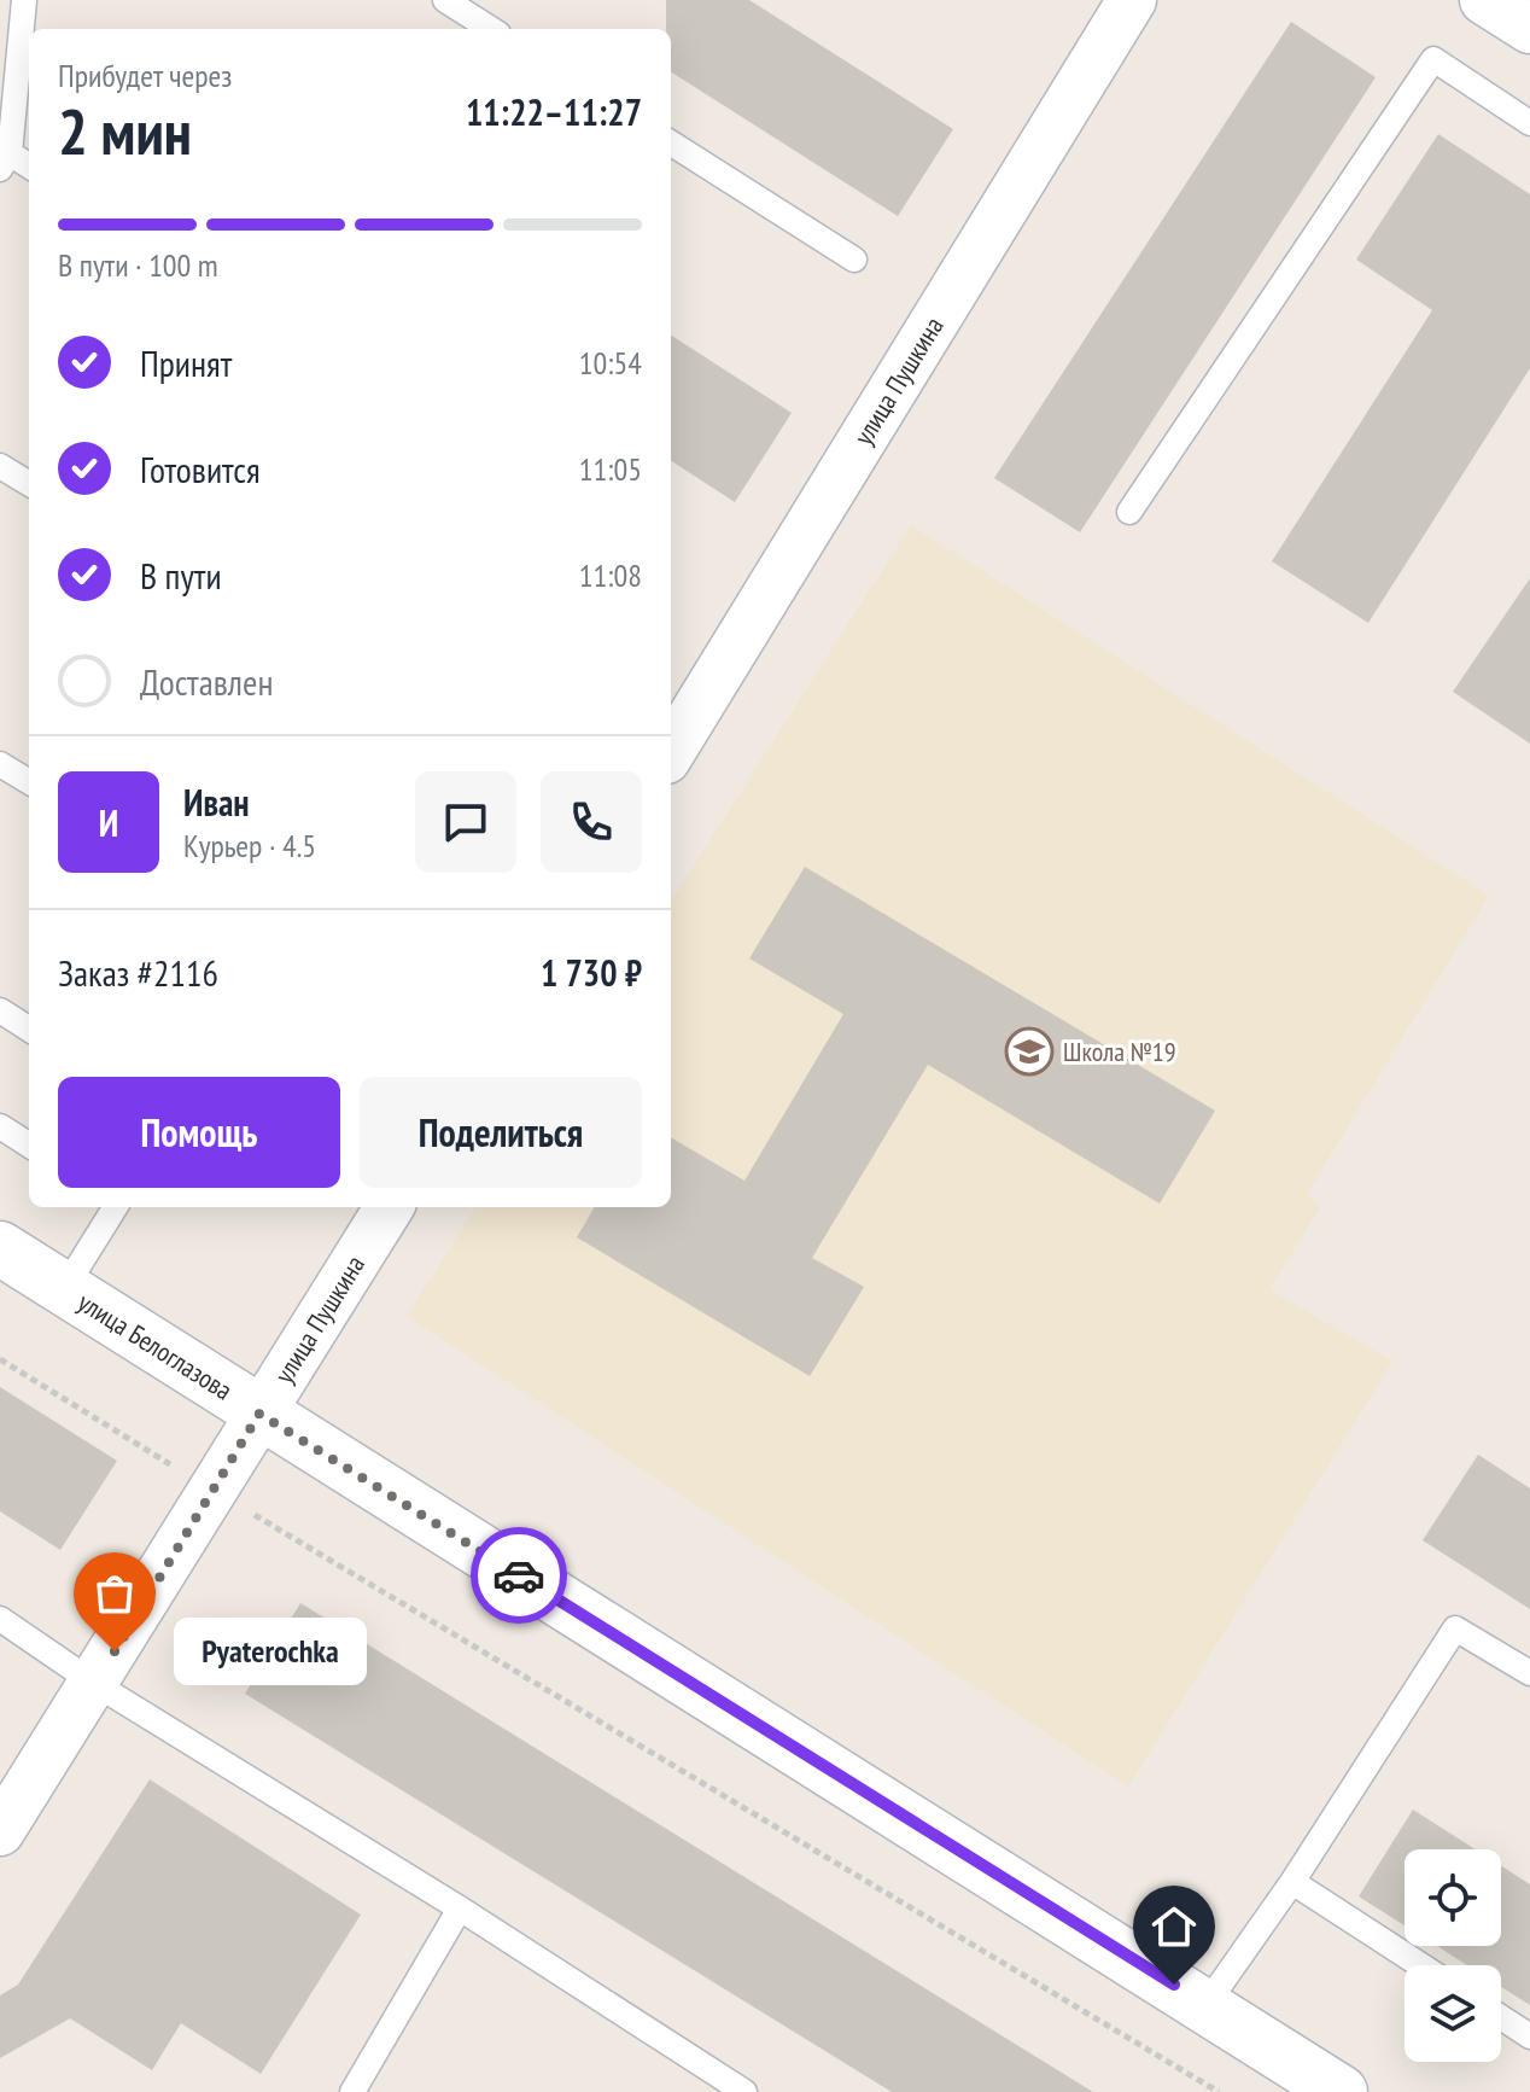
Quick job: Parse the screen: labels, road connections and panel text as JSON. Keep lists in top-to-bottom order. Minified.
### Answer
{"streets":{"street":["улица Пушкина","улица Белоглазова"]},"crossings":[["улица Пушкина","улица Белоглазова"]],"places":{"school or university":["Школа №19"],"other":["Pyaterochka"]},"page":{"heading":["2 мин","Прибудет через","11:22–11:27"],"panel":["Иван","Курьер · 4.5","Заказ #2116","1 730 ₽"],"bar":"В пути · 100 m","list":[["Принят","10:54"],["Готовится","11:05"],["В пути","11:08"],"Доставлен"],"round":"И","buttons":["Помощь","Поделиться"],"bubble":"Pyaterochka"}}
